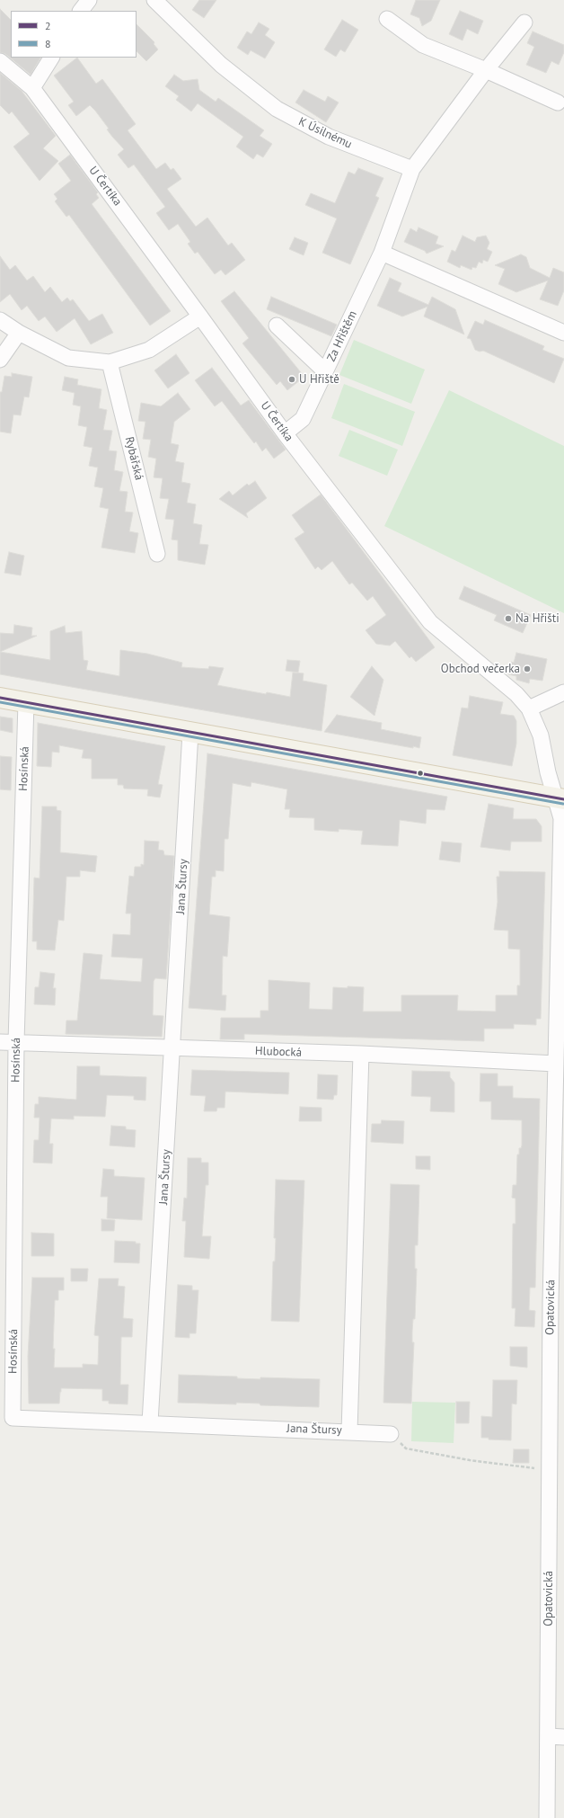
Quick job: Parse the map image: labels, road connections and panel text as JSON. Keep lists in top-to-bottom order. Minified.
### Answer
{"streets":{"street":["K Úsilnému","U Čertíka","Za Hřištěm","Rybářská","Hosínská","Jana Štursy","Hlubocká","Opatovická"]},"crossings":[["K Úsilnému","Za Hřištěm"],["U Čertíka","Za Hřištěm"],["U Čertíka","Opatovická"],["Hosínská","Jana Štursy"],["Hosínská","Hlubocká"],["Jana Štursy","Hlubocká"],["Hlubocká","Opatovická"]],"places":["U Hřiště","Na Hřišti","Obchod večerka"],"lines":["transit line 2","transit line 8"],"legend":["2","8"]}
